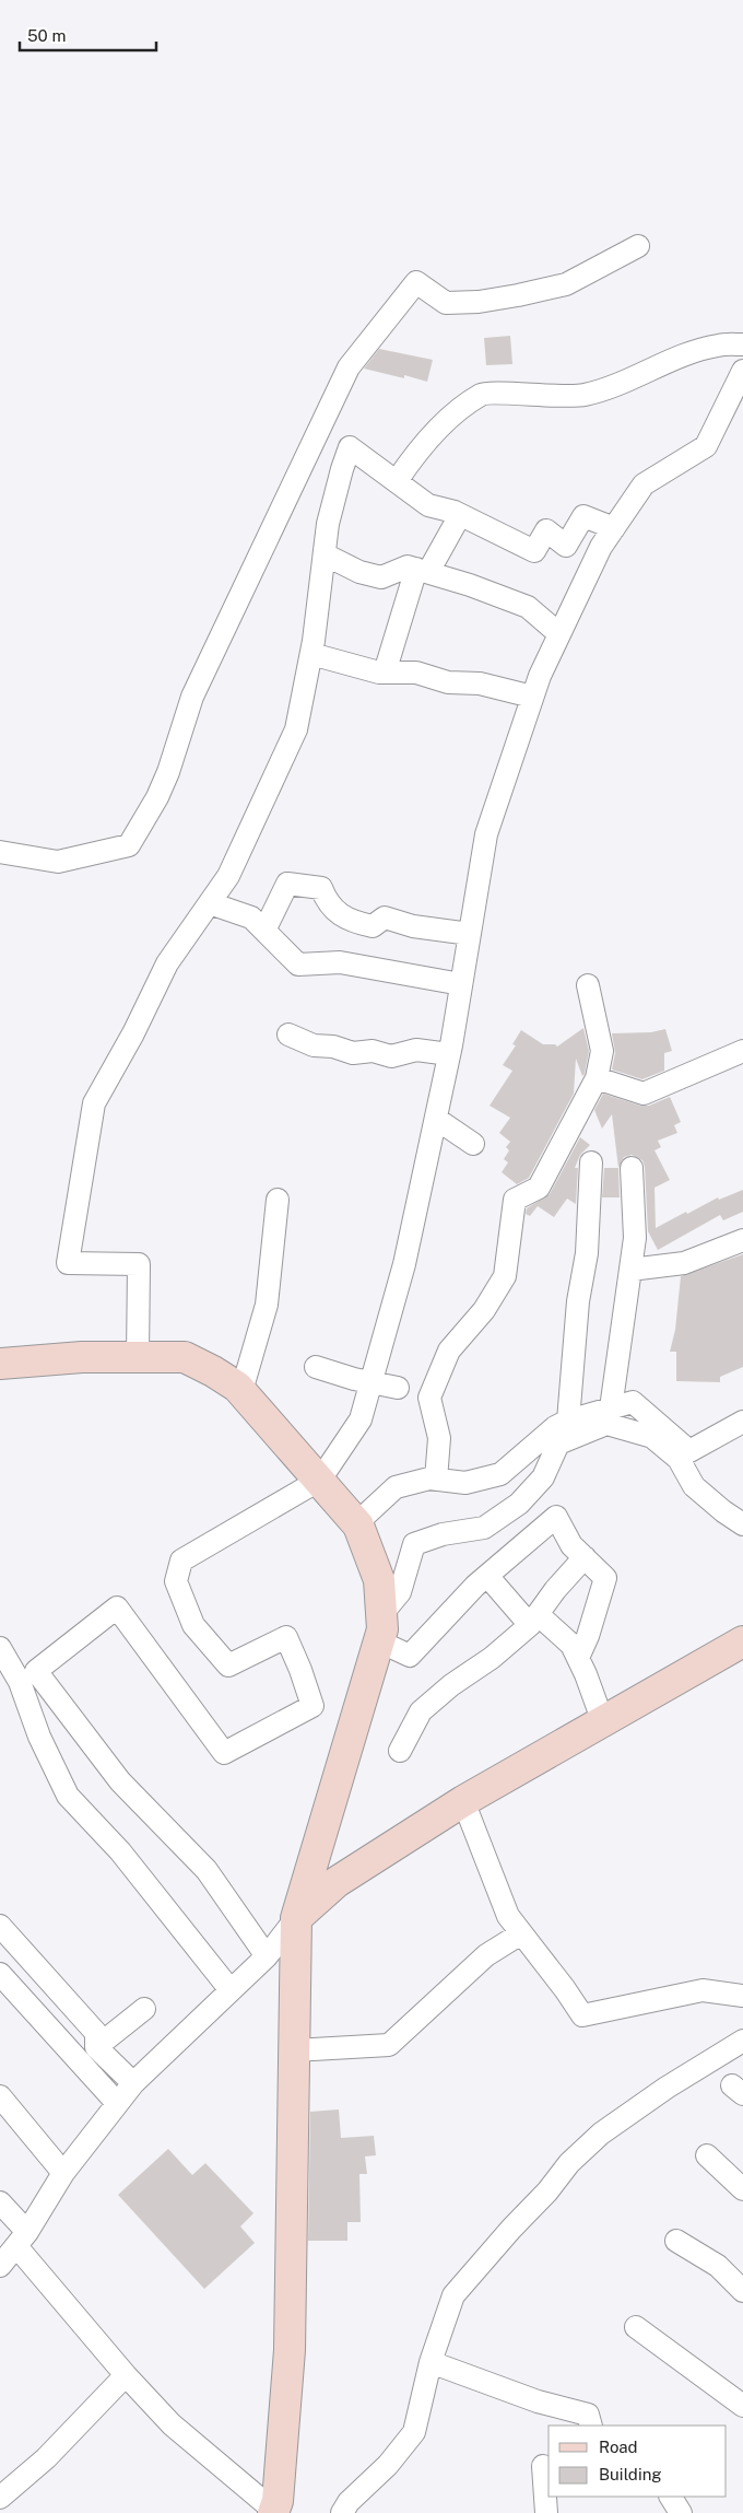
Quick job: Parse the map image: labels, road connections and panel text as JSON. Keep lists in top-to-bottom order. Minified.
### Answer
{"legend":["Road","Building"],"scale_bar":"50 m"}
